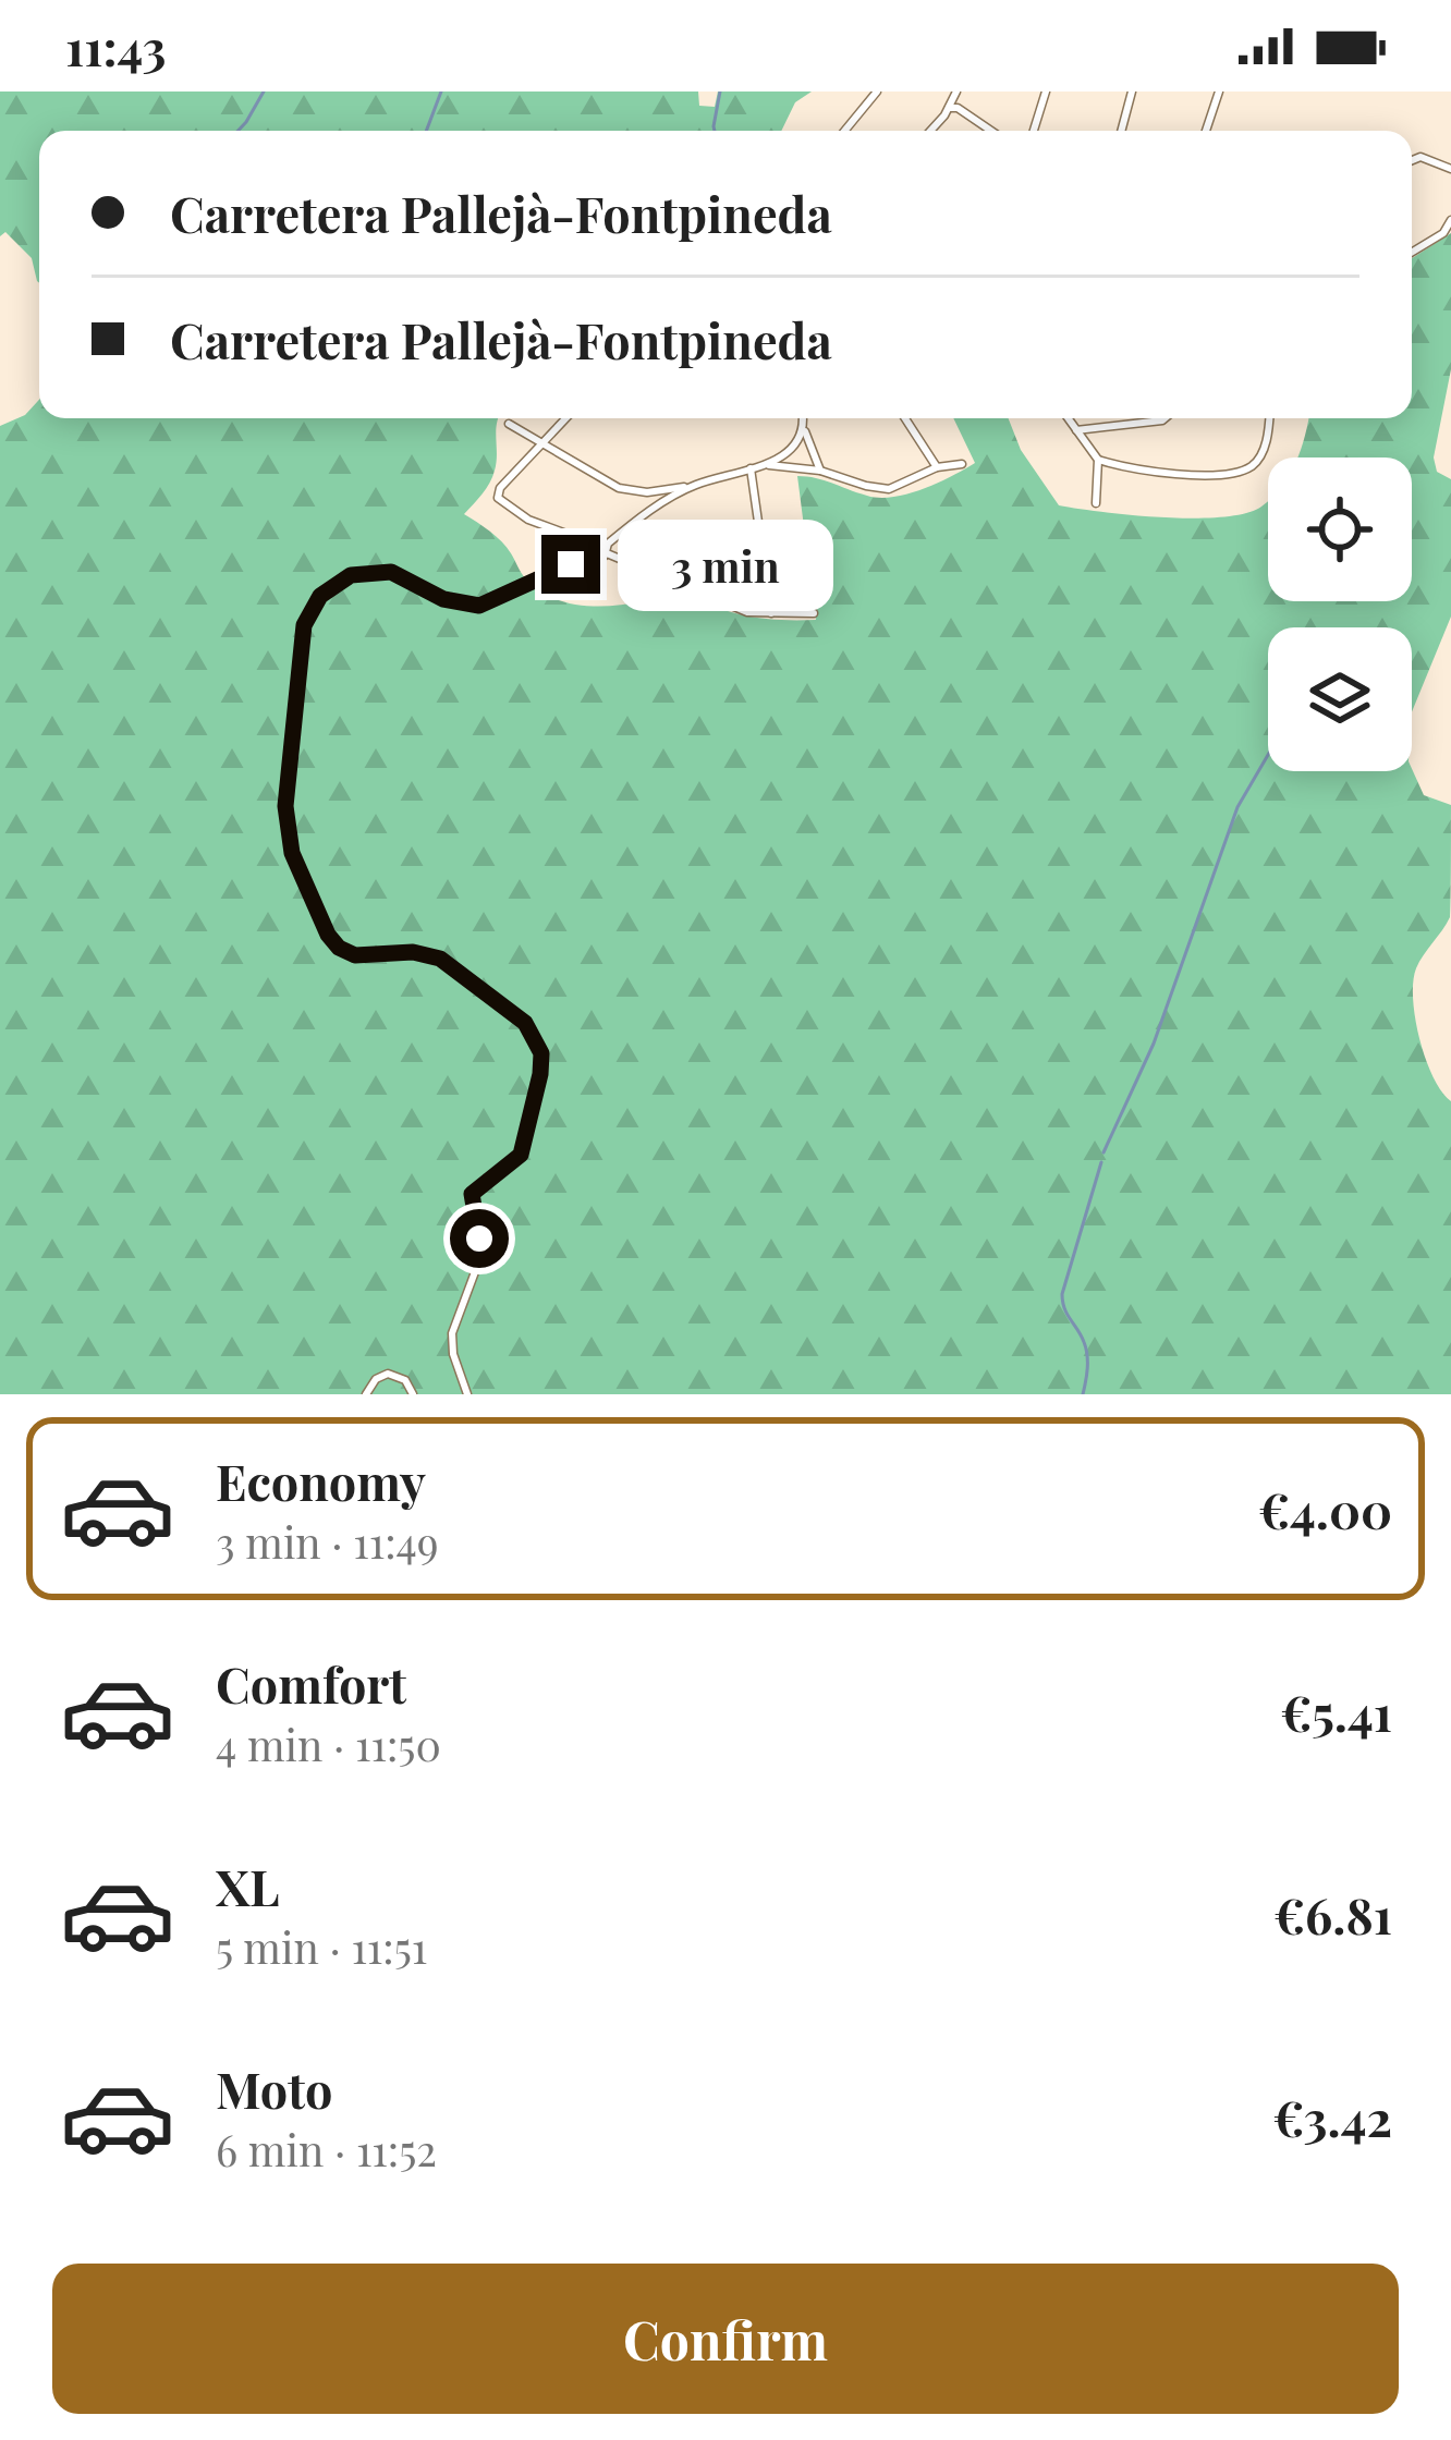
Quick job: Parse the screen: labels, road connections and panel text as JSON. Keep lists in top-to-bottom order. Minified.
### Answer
{"page":{"status":"11:43","banner":["Carretera Pallejà-Fontpineda","Carretera Pallejà-Fontpineda"],"bubble":"3 min","list":[{"name":"Economy","note":"3 min · 11:49","value":"€4.00"},{"name":"Comfort","note":"4 min · 11:50","value":"€5.41"},{"name":"XL","note":"5 min · 11:51","value":"€6.81"},{"name":"Moto","note":"6 min · 11:52","value":"€3.42"}],"buttons":"Confirm"}}
